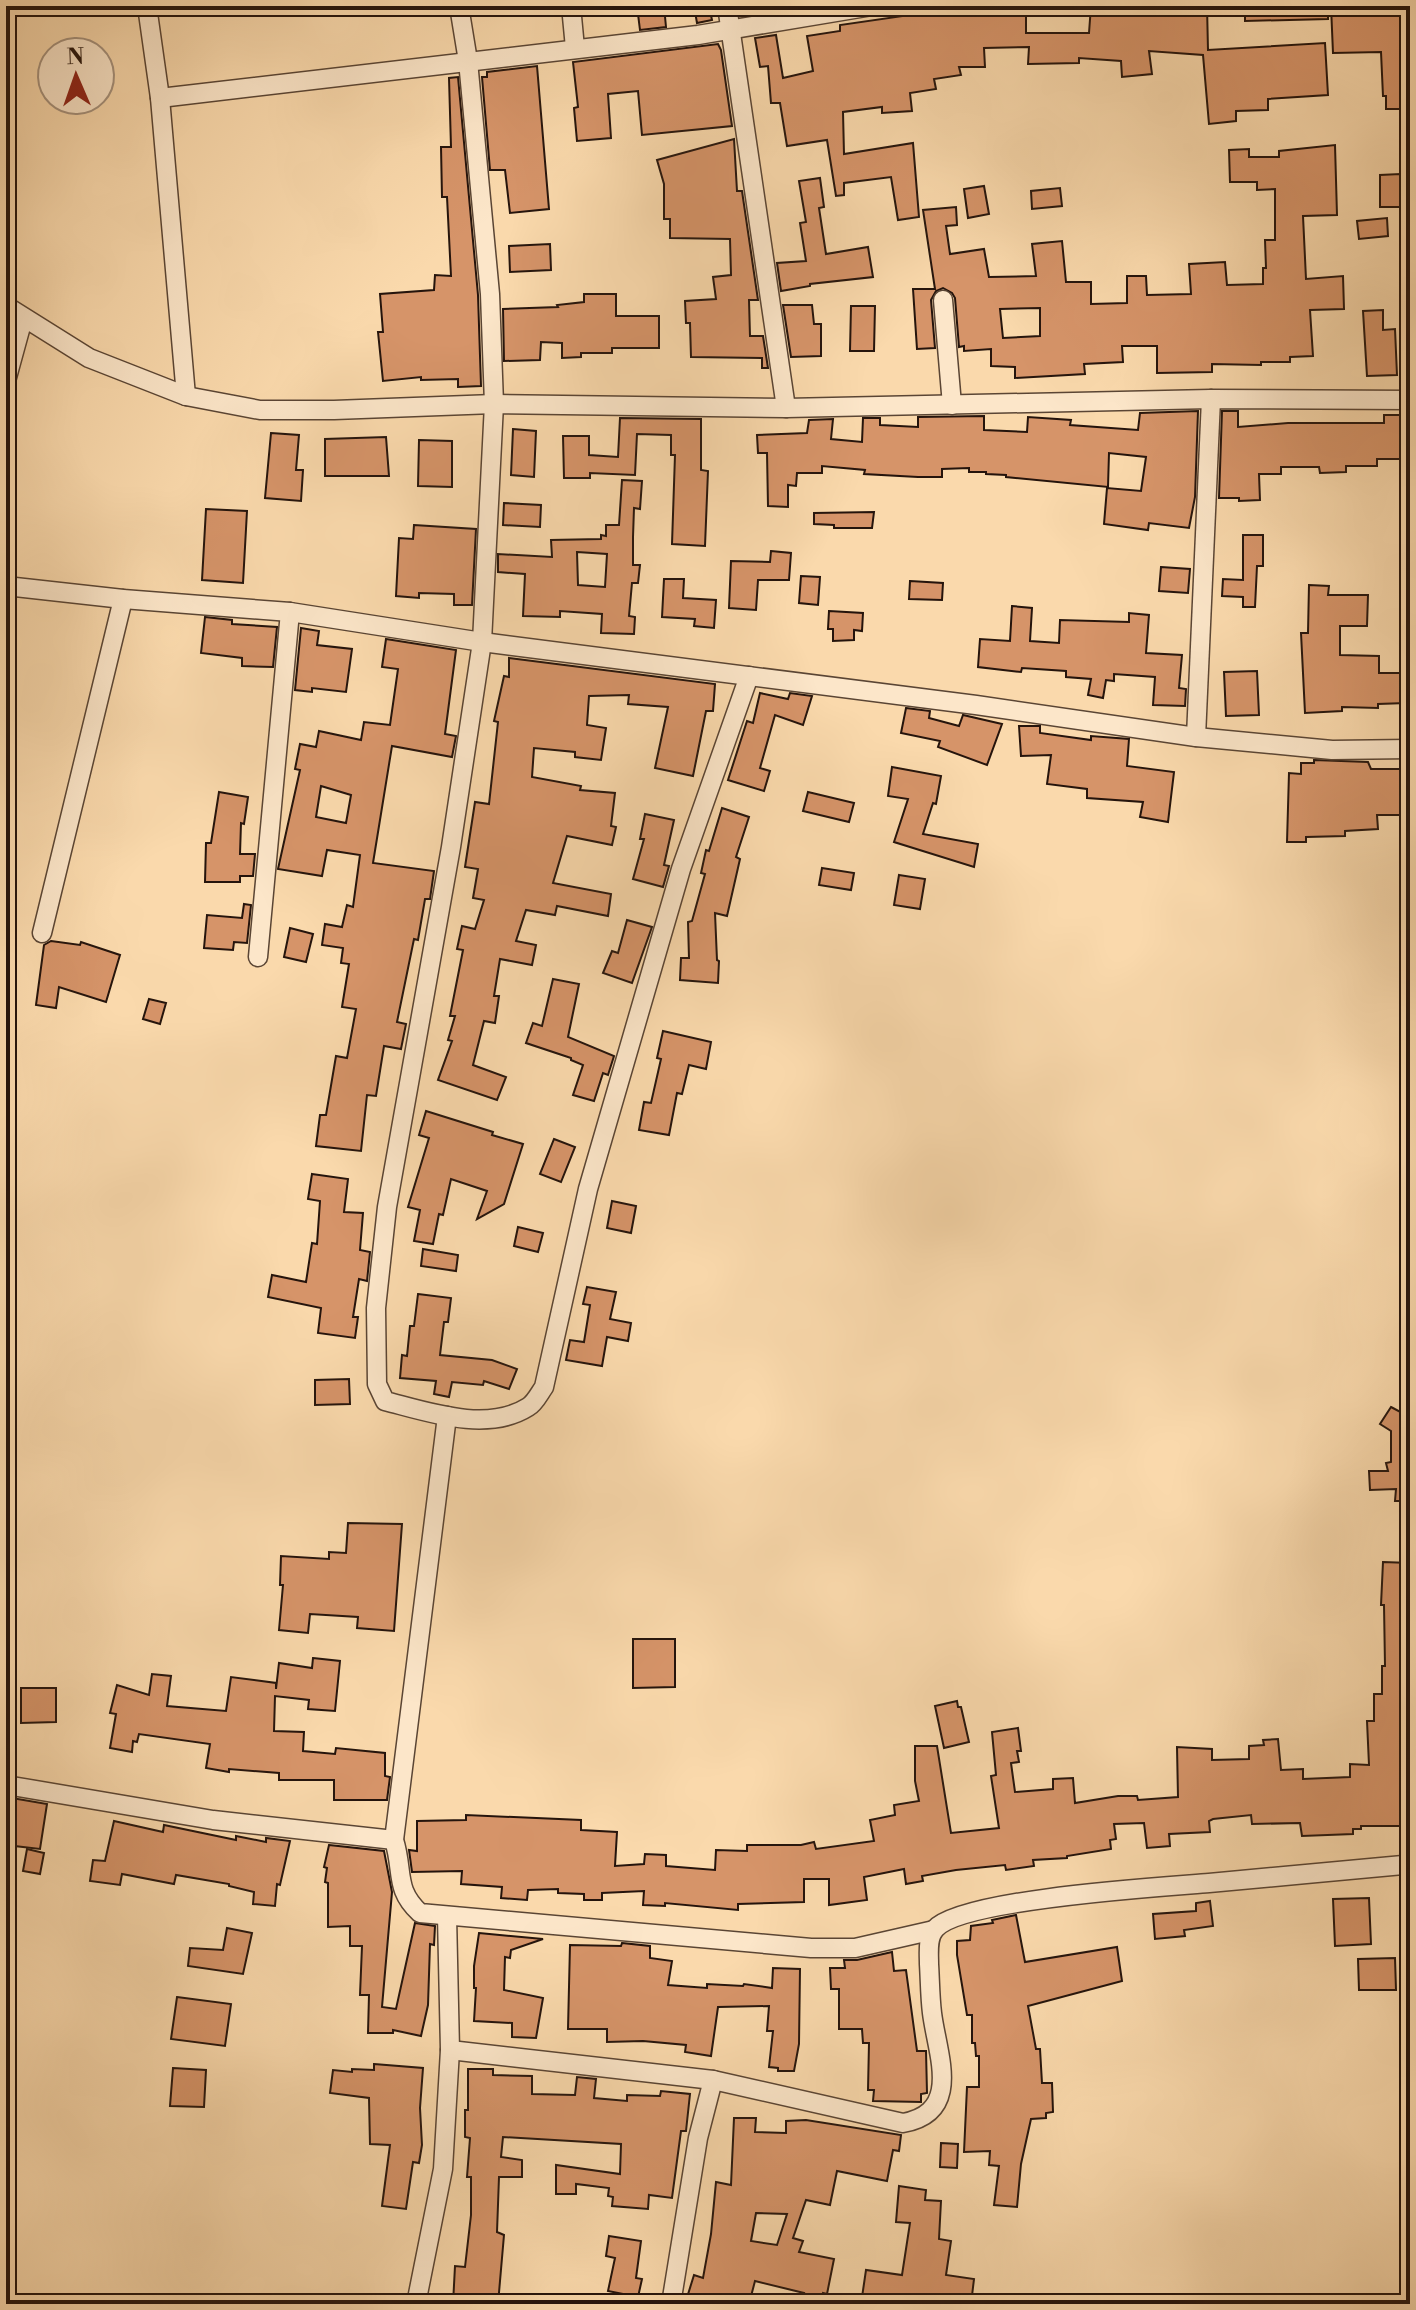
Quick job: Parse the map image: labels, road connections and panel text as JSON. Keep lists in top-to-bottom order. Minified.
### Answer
{"north":"top"}
